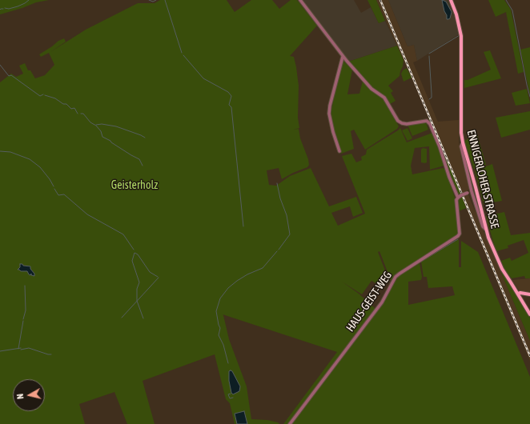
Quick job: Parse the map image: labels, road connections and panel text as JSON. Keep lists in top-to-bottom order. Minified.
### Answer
{"streets":{"main road":["ENNIGERLOHER STRASSE"],"street":["HAUS-GEIST-WEG"]},"parks":["Geisterholz"],"north":"left"}
